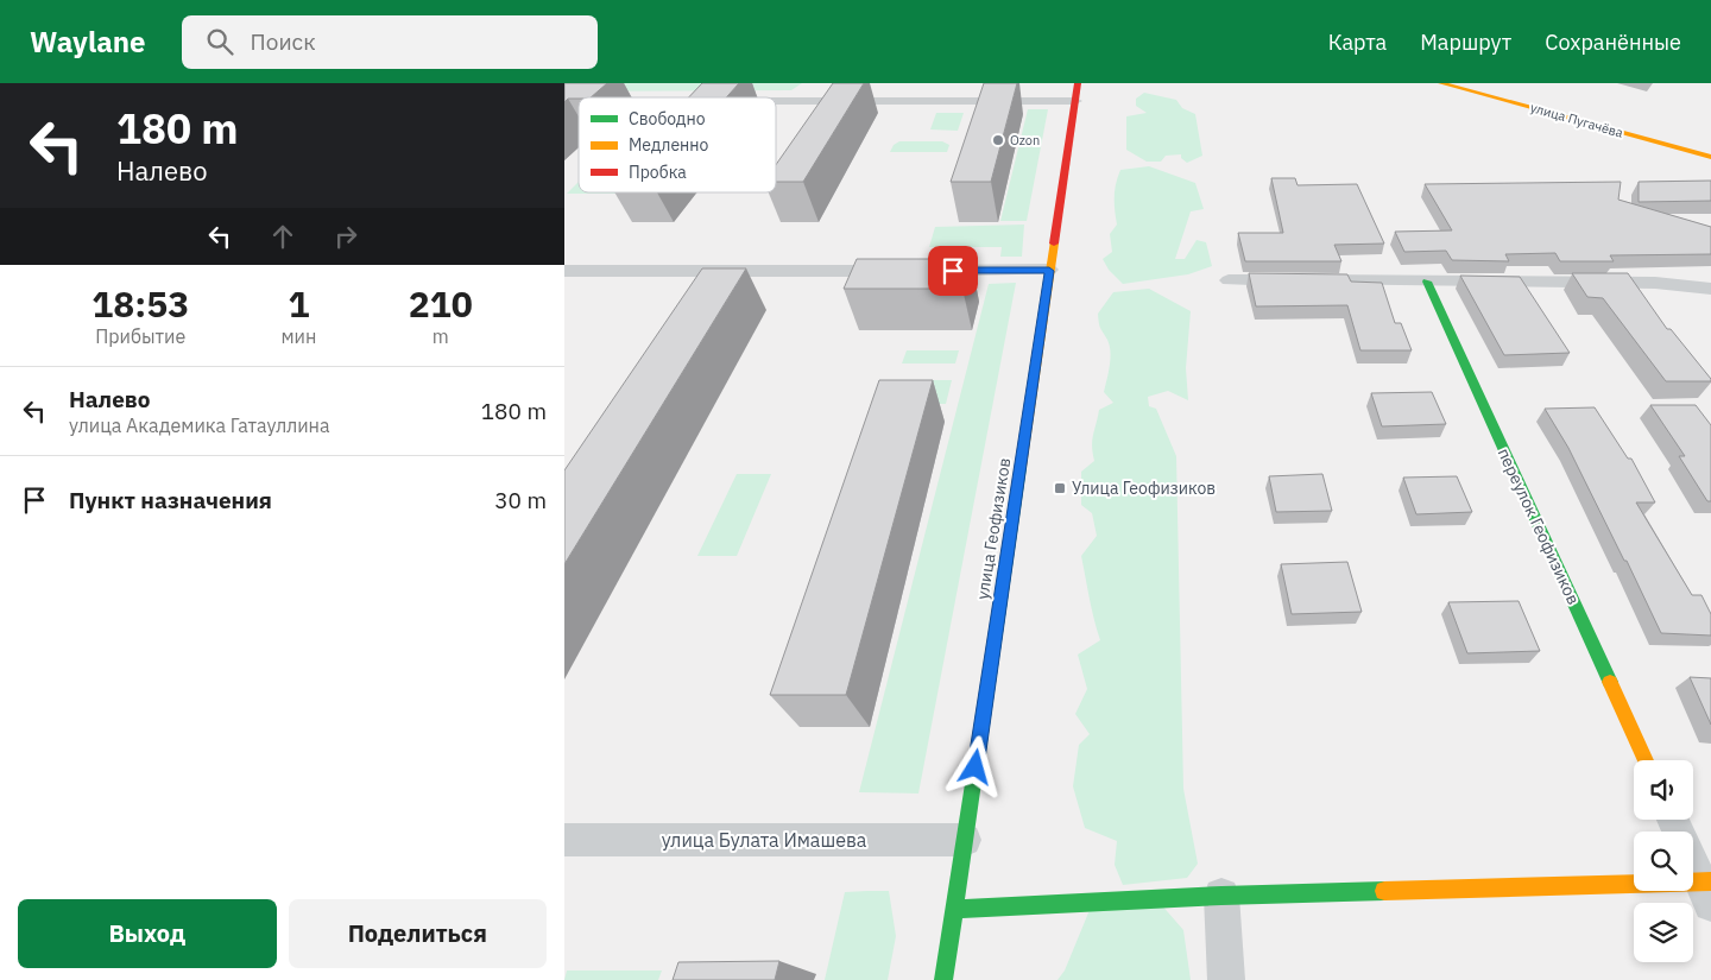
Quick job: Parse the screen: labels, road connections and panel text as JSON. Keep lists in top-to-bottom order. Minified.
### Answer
{"streets":{"street":["улица Пугачёва","переулок Геофизиков","улица Геофизиков","улица Булата Имашева"]},"crossings":[["улица Геофизиков","улица Булата Имашева"]],"places":{"other":["Ozon"],"transit":["Улица Геофизиков"]},"legend":["Свободно","Медленно","Пробка"],"page":{"header":"Waylane","search":"Поиск","nav":["Карта","Маршрут","Сохранённые"],"turn":["180 m","Налево"],"eta":["18:53","Прибытие","1","мин","210","m"],"list":[{"name":"Налево","note":"улица Академика Гатауллина","value":"180 m"},{"name":"Пункт назначения","value":"30 m"}],"buttons":["Выход","Поделиться"]}}
